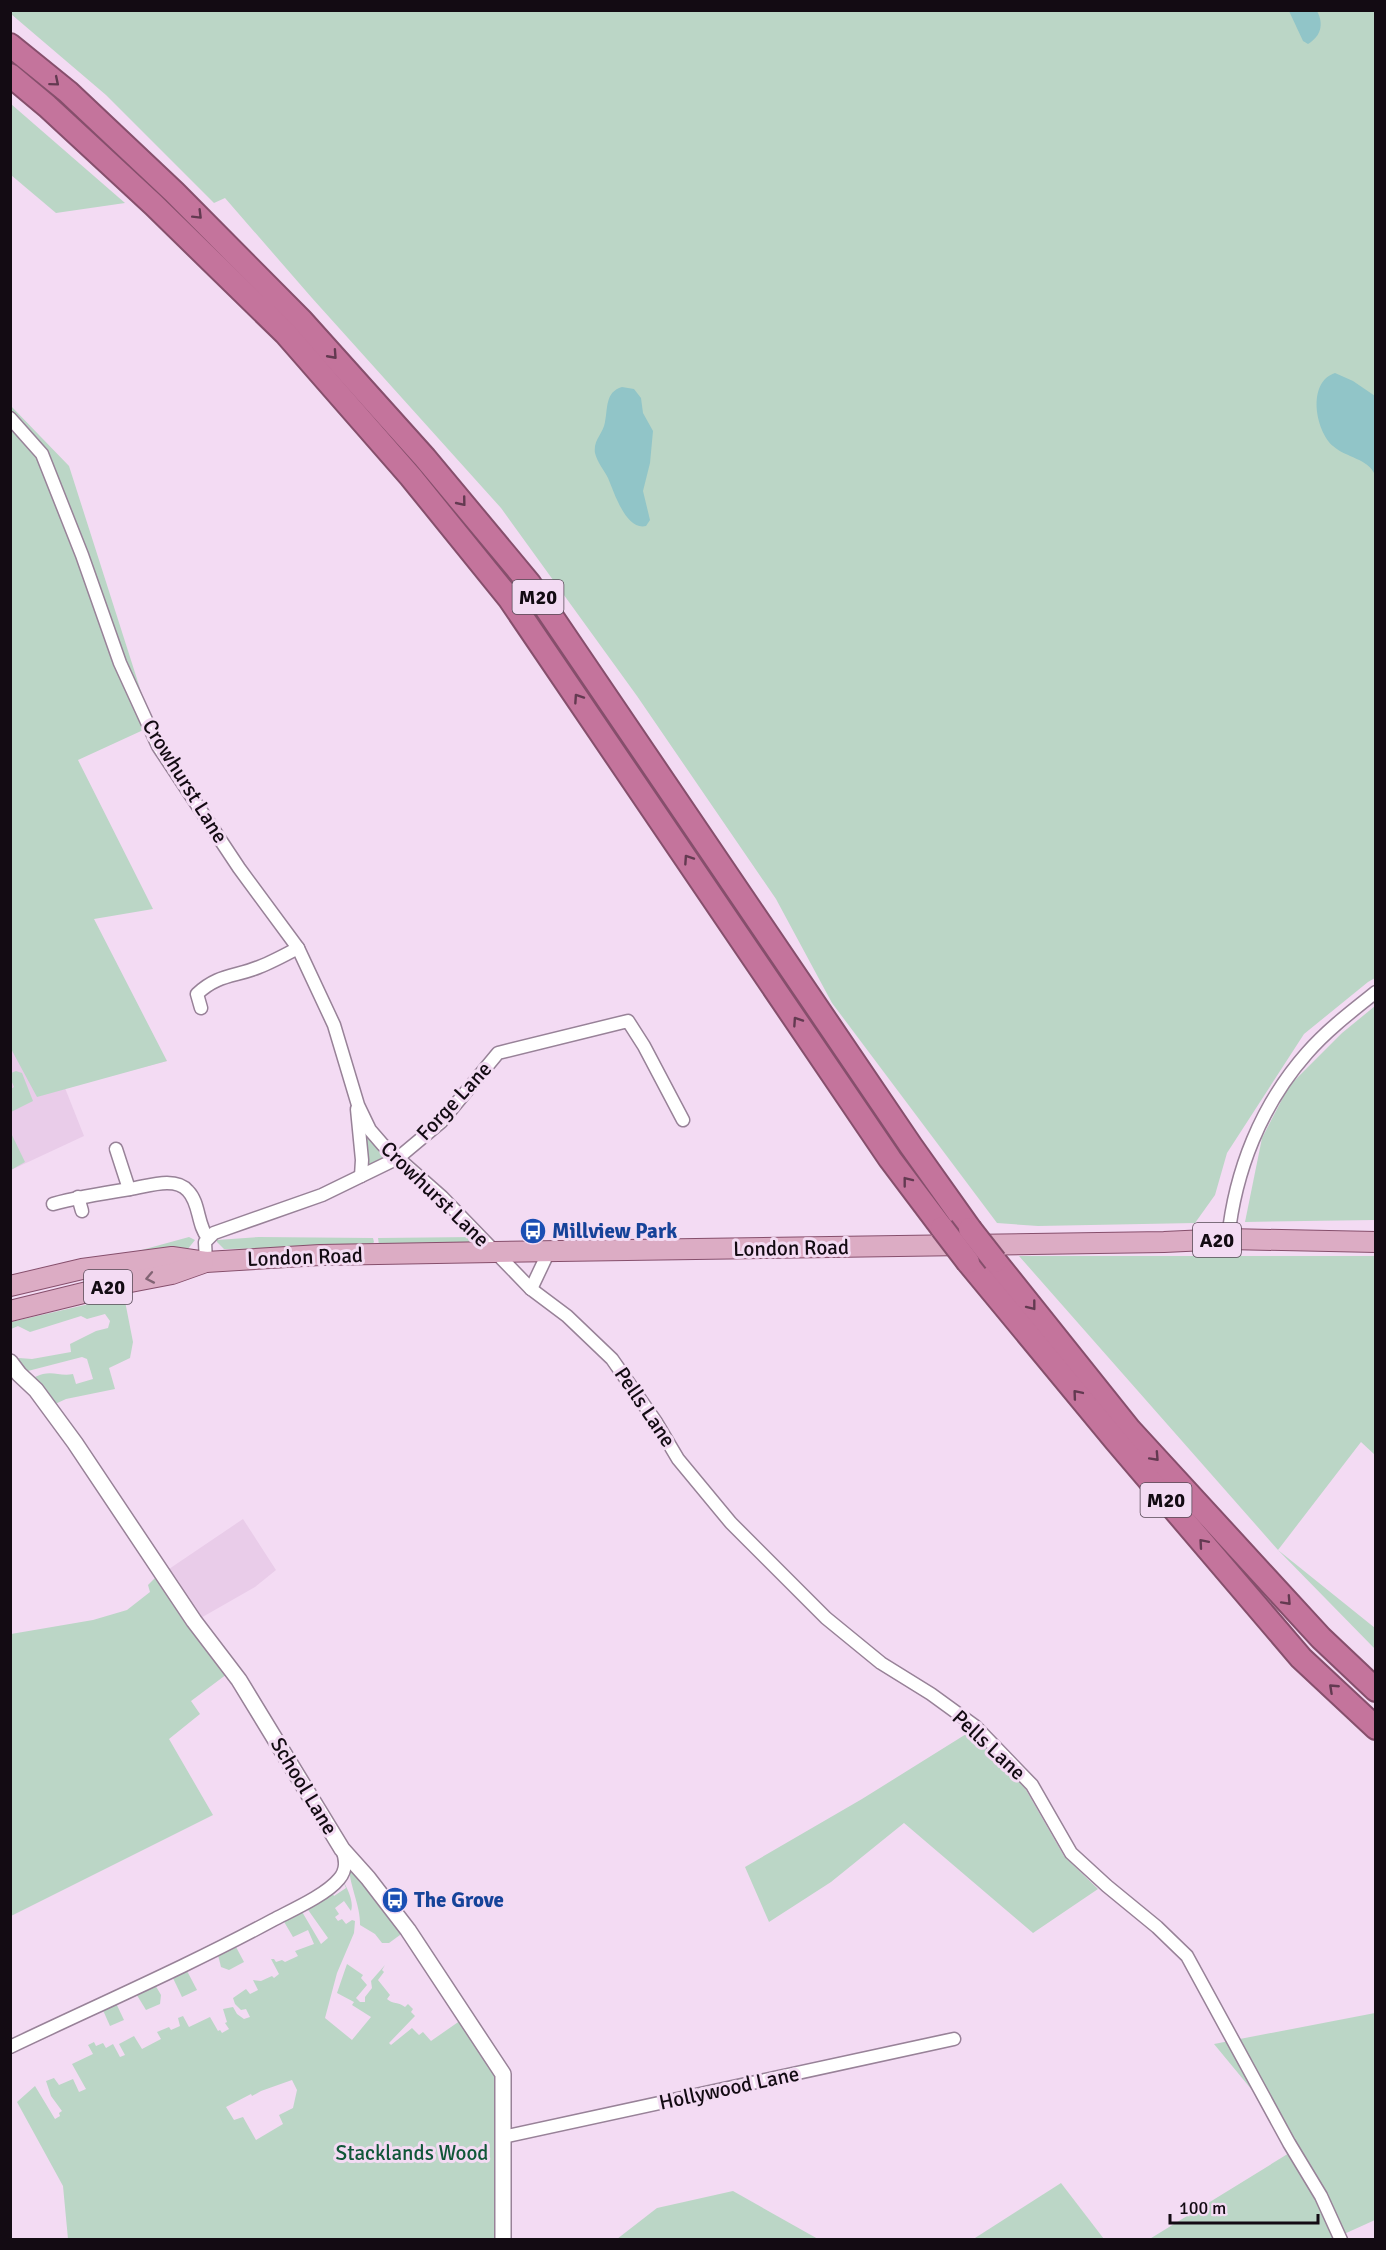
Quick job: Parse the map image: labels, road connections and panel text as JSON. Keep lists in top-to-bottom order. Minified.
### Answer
{"streets":{"highway":["M20"],"main road":["A20","London Road"],"street":["Crowhurst Lane","Forge Lane","Pells Lane","School Lane","Hollywood Lane"]},"crossings":[["Crowhurst Lane","Forge Lane"],["Crowhurst Lane","London Road"],["Crowhurst Lane","Pells Lane"],["London Road","Pells Lane"],["School Lane","Hollywood Lane"]],"parks":["Stacklands Wood"],"places":{"bus stop":["Millview Park","The Grove"]},"scale_bar":"100 m"}
